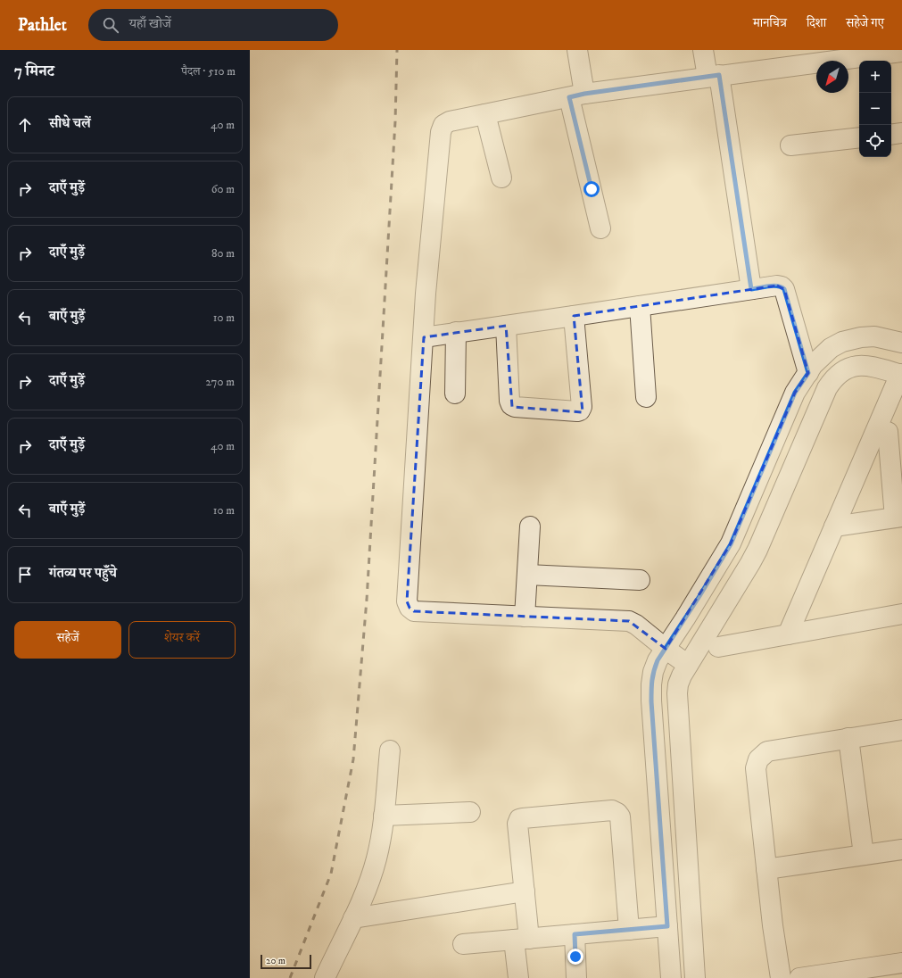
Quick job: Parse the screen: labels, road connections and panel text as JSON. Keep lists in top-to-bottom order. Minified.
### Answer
{"scale_bar":"20 m","north":"bottom left","page":{"header":"Pathlet","search":"यहाँ खोजें","nav":["मानचित्र","दिशा","सहेजे गए"],"heading":["7 मिनट","पैदल · 510 m"],"map_buttons":["+","−"],"list":[["सीधे चलें","40 m"],["दाएँ मुड़ें","60 m"],["दाएँ मुड़ें","80 m"],["बाएँ मुड़ें","10 m"],["दाएँ मुड़ें","270 m"],["दाएँ मुड़ें","40 m"],["बाएँ मुड़ें","10 m"],"गंतव्य पर पहुँचे"],"buttons":["सहेजें","शेयर करें"],"scale":"20 m"}}
